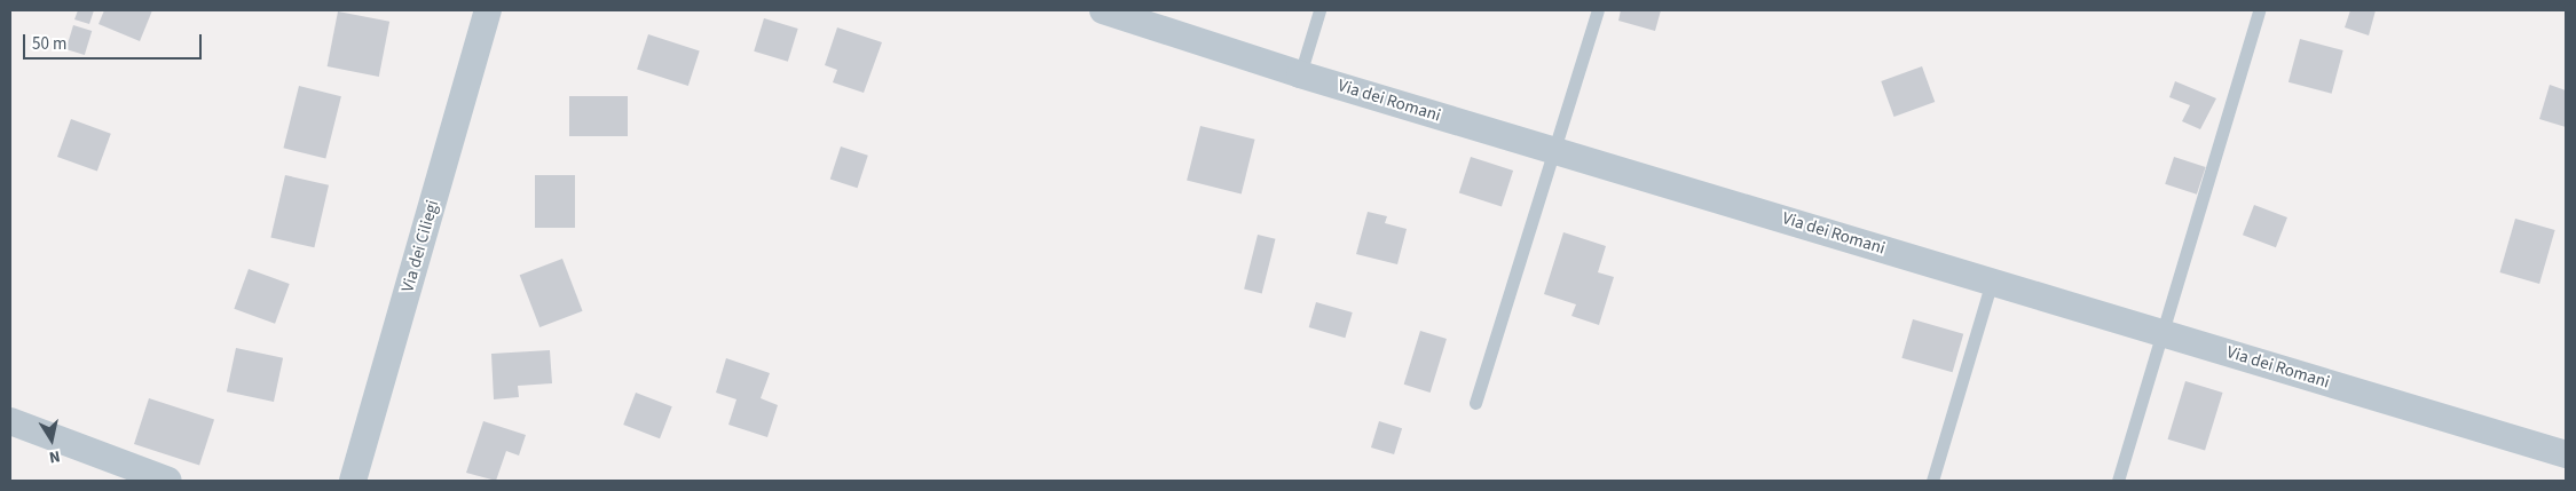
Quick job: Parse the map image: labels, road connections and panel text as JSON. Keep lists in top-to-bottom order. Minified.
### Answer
{"streets":{"street":["Via dei Romani","Via dei Ciliegi"]},"scale_bar":"50 m","north":"bottom"}
